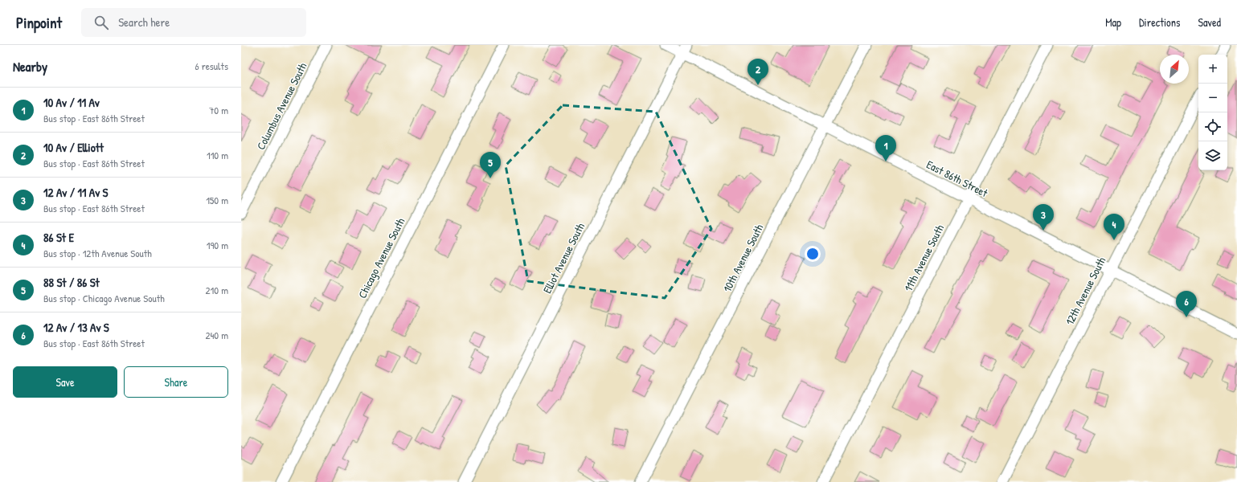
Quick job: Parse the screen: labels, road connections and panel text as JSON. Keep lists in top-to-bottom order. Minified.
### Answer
{"streets":{"street":["Columbus Avenue South","East 86th Street","Chicago Avenue South","Elliot Avenue South","10th Avenue South","11th Avenue South","12th Avenue South"]},"crossings":[["East 86th Street","Elliot Avenue South"],["East 86th Street","10th Avenue South"],["East 86th Street","11th Avenue South"],["East 86th Street","12th Avenue South"]],"north":"top right","page":{"header":"Pinpoint","search":"Search here","nav":["Map","Directions","Saved"],"heading":["Nearby","6 results"],"map_buttons":["+","−"],"pins":["2","1","5","3","4","6"],"list":[{"mark":"1","name":"10 Av / 11 Av","note":"Bus stop · East 86th Street","value":"70 m"},{"mark":"2","name":"10 Av / Elliott","note":"Bus stop · East 86th Street","value":"110 m"},{"mark":"3","name":"12 Av / 11 Av S","note":"Bus stop · East 86th Street","value":"150 m"},{"mark":"4","name":"86 St E","note":"Bus stop · 12th Avenue South","value":"190 m"},{"mark":"5","name":"88 St / 86 St","note":"Bus stop · Chicago Avenue South","value":"210 m"},{"mark":"6","name":"12 Av / 13 Av S","note":"Bus stop · East 86th Street","value":"240 m"}],"buttons":["Save","Share"]}}
